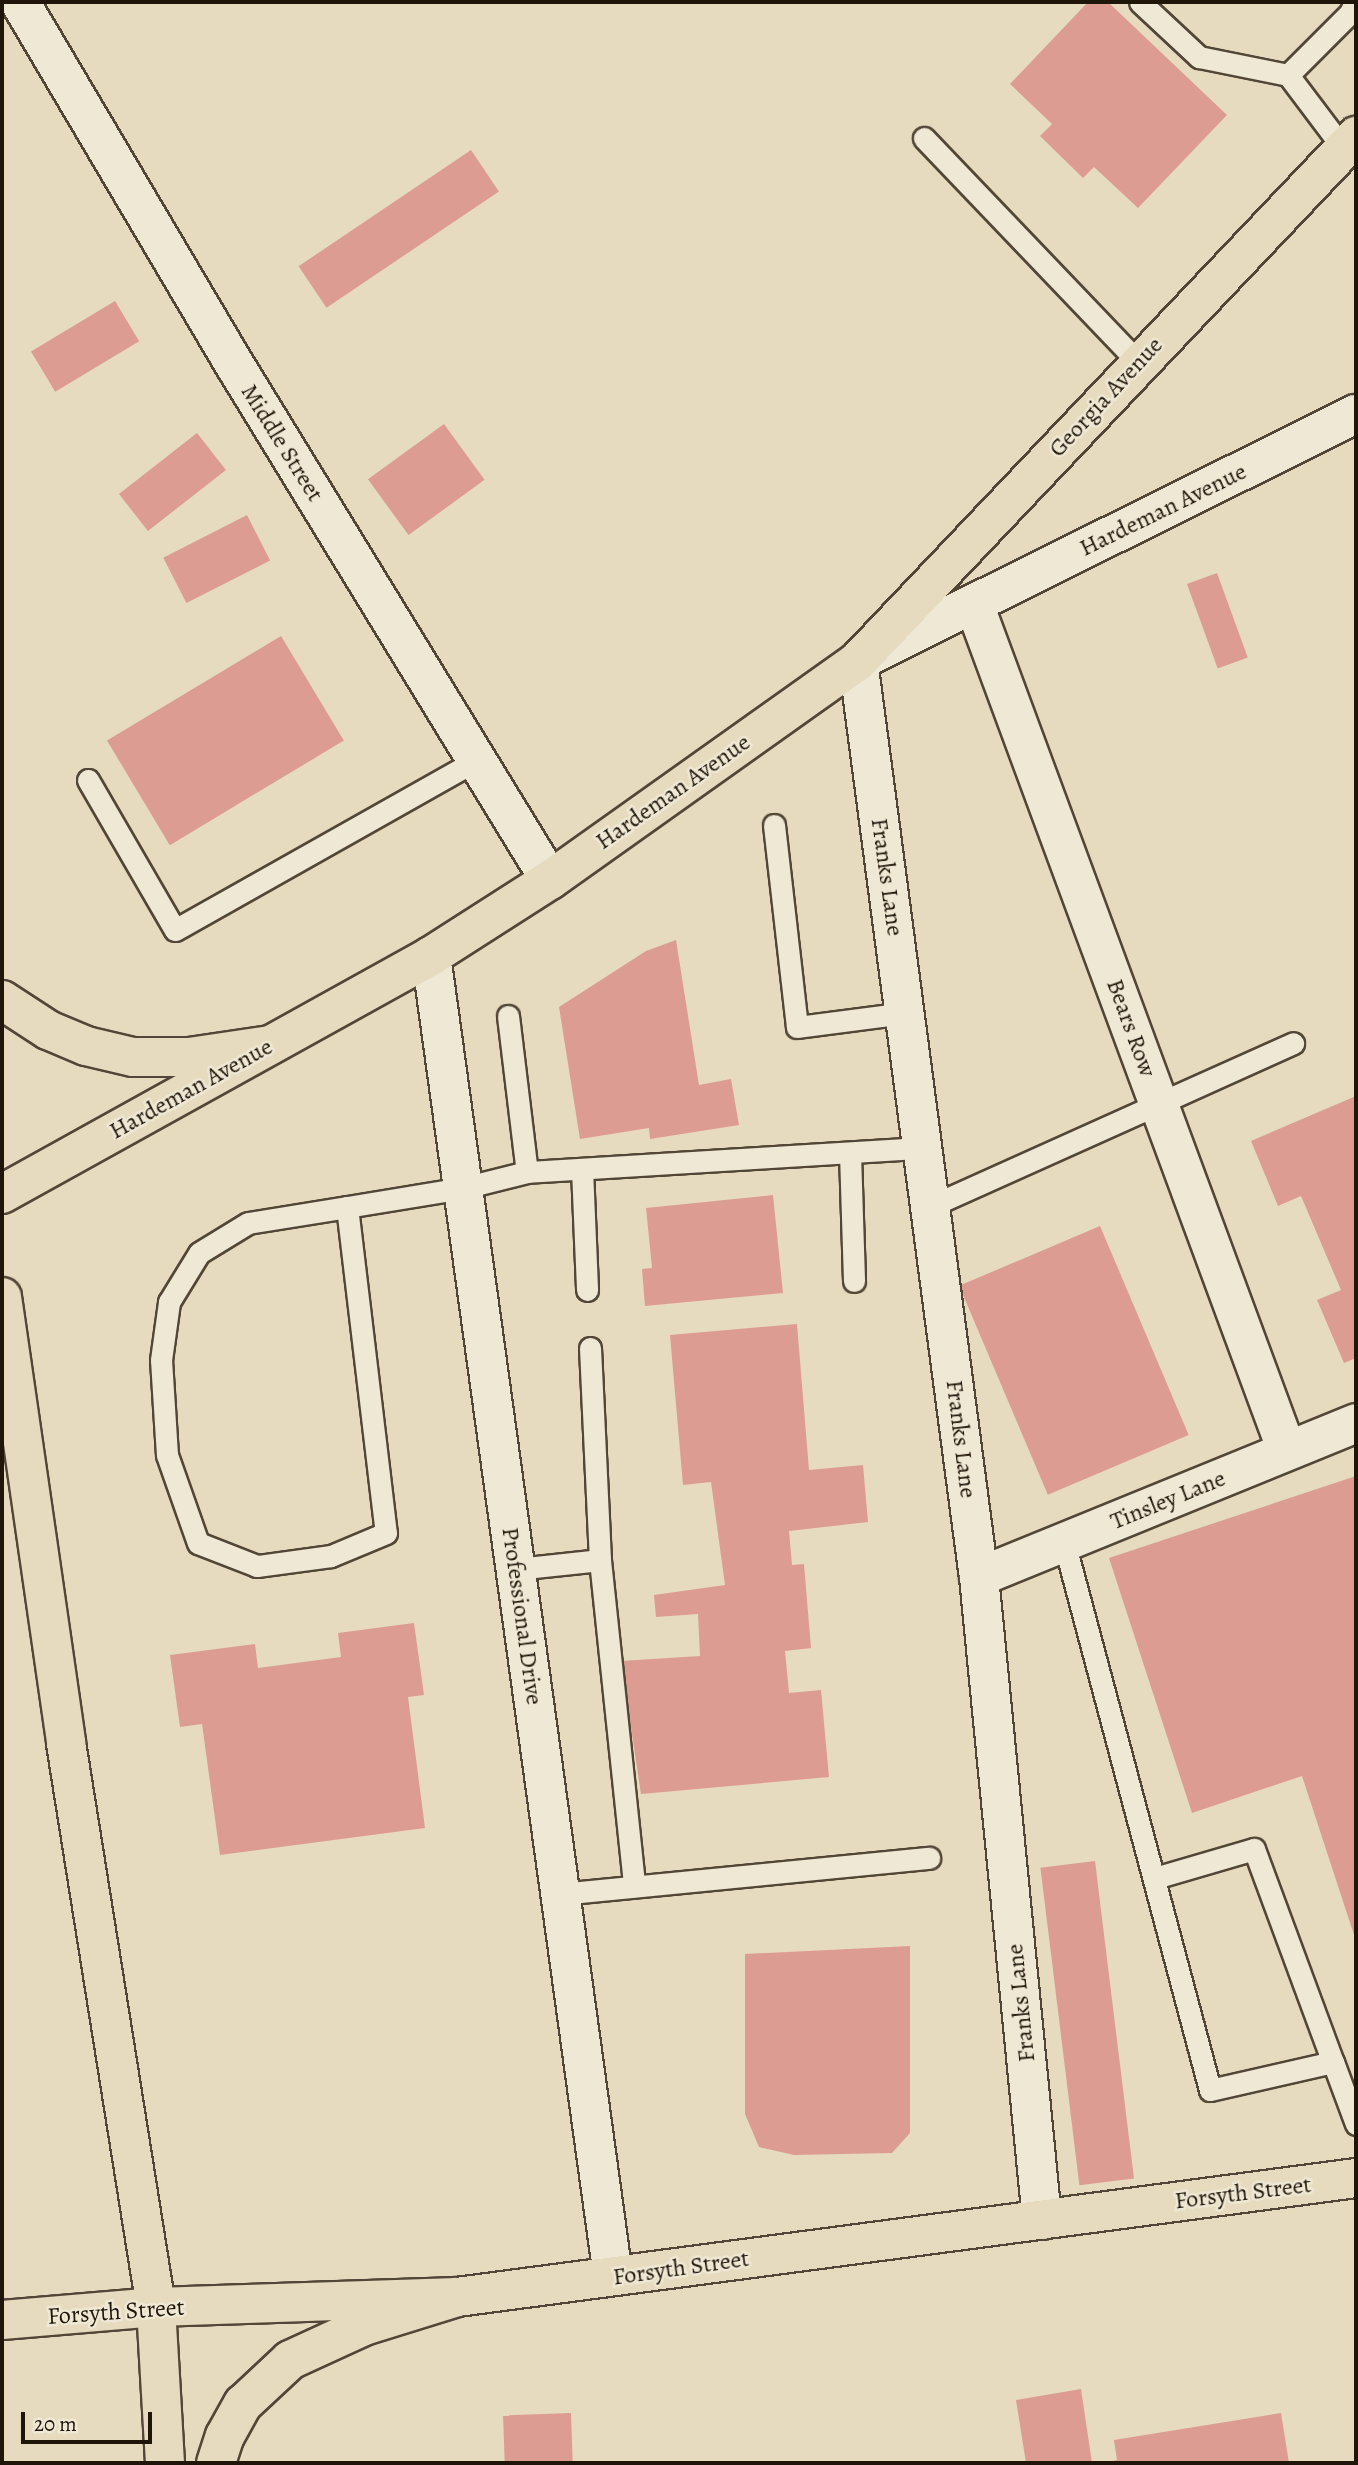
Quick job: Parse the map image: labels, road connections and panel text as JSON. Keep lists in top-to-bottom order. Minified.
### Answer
{"streets":{"main road":["Georgia Avenue","Hardeman Avenue","Forsyth Street"],"street":["Middle Street","Franks Lane","Bears Row","Tinsley Lane","Professional Drive"]},"crossings":[["Georgia Avenue","Hardeman Avenue"],["Georgia Avenue","Franks Lane"],["Middle Street","Hardeman Avenue"],["Hardeman Avenue","Franks Lane"],["Hardeman Avenue","Bears Row"],["Hardeman Avenue","Professional Drive"],["Franks Lane","Tinsley Lane"],["Franks Lane","Forsyth Street"],["Bears Row","Tinsley Lane"],["Professional Drive","Forsyth Street"]],"scale_bar":"20 m"}
